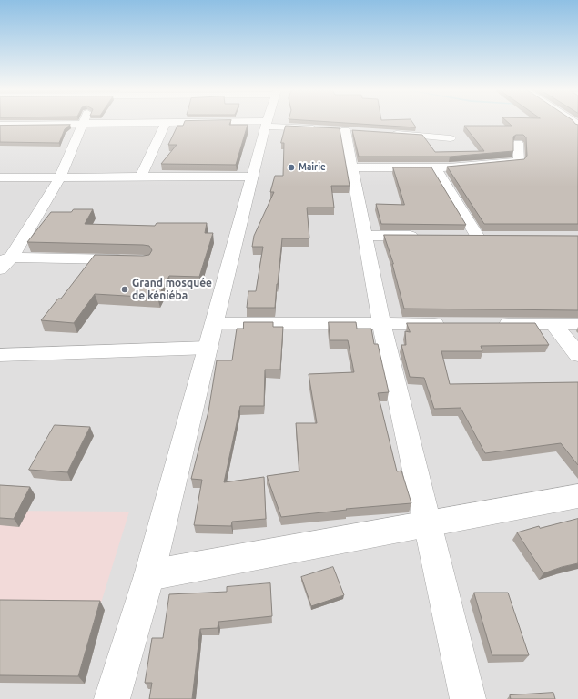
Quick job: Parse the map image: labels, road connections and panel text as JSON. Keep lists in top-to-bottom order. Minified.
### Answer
{"places":["Mairie","Grand mosquée de kéniéba"]}
